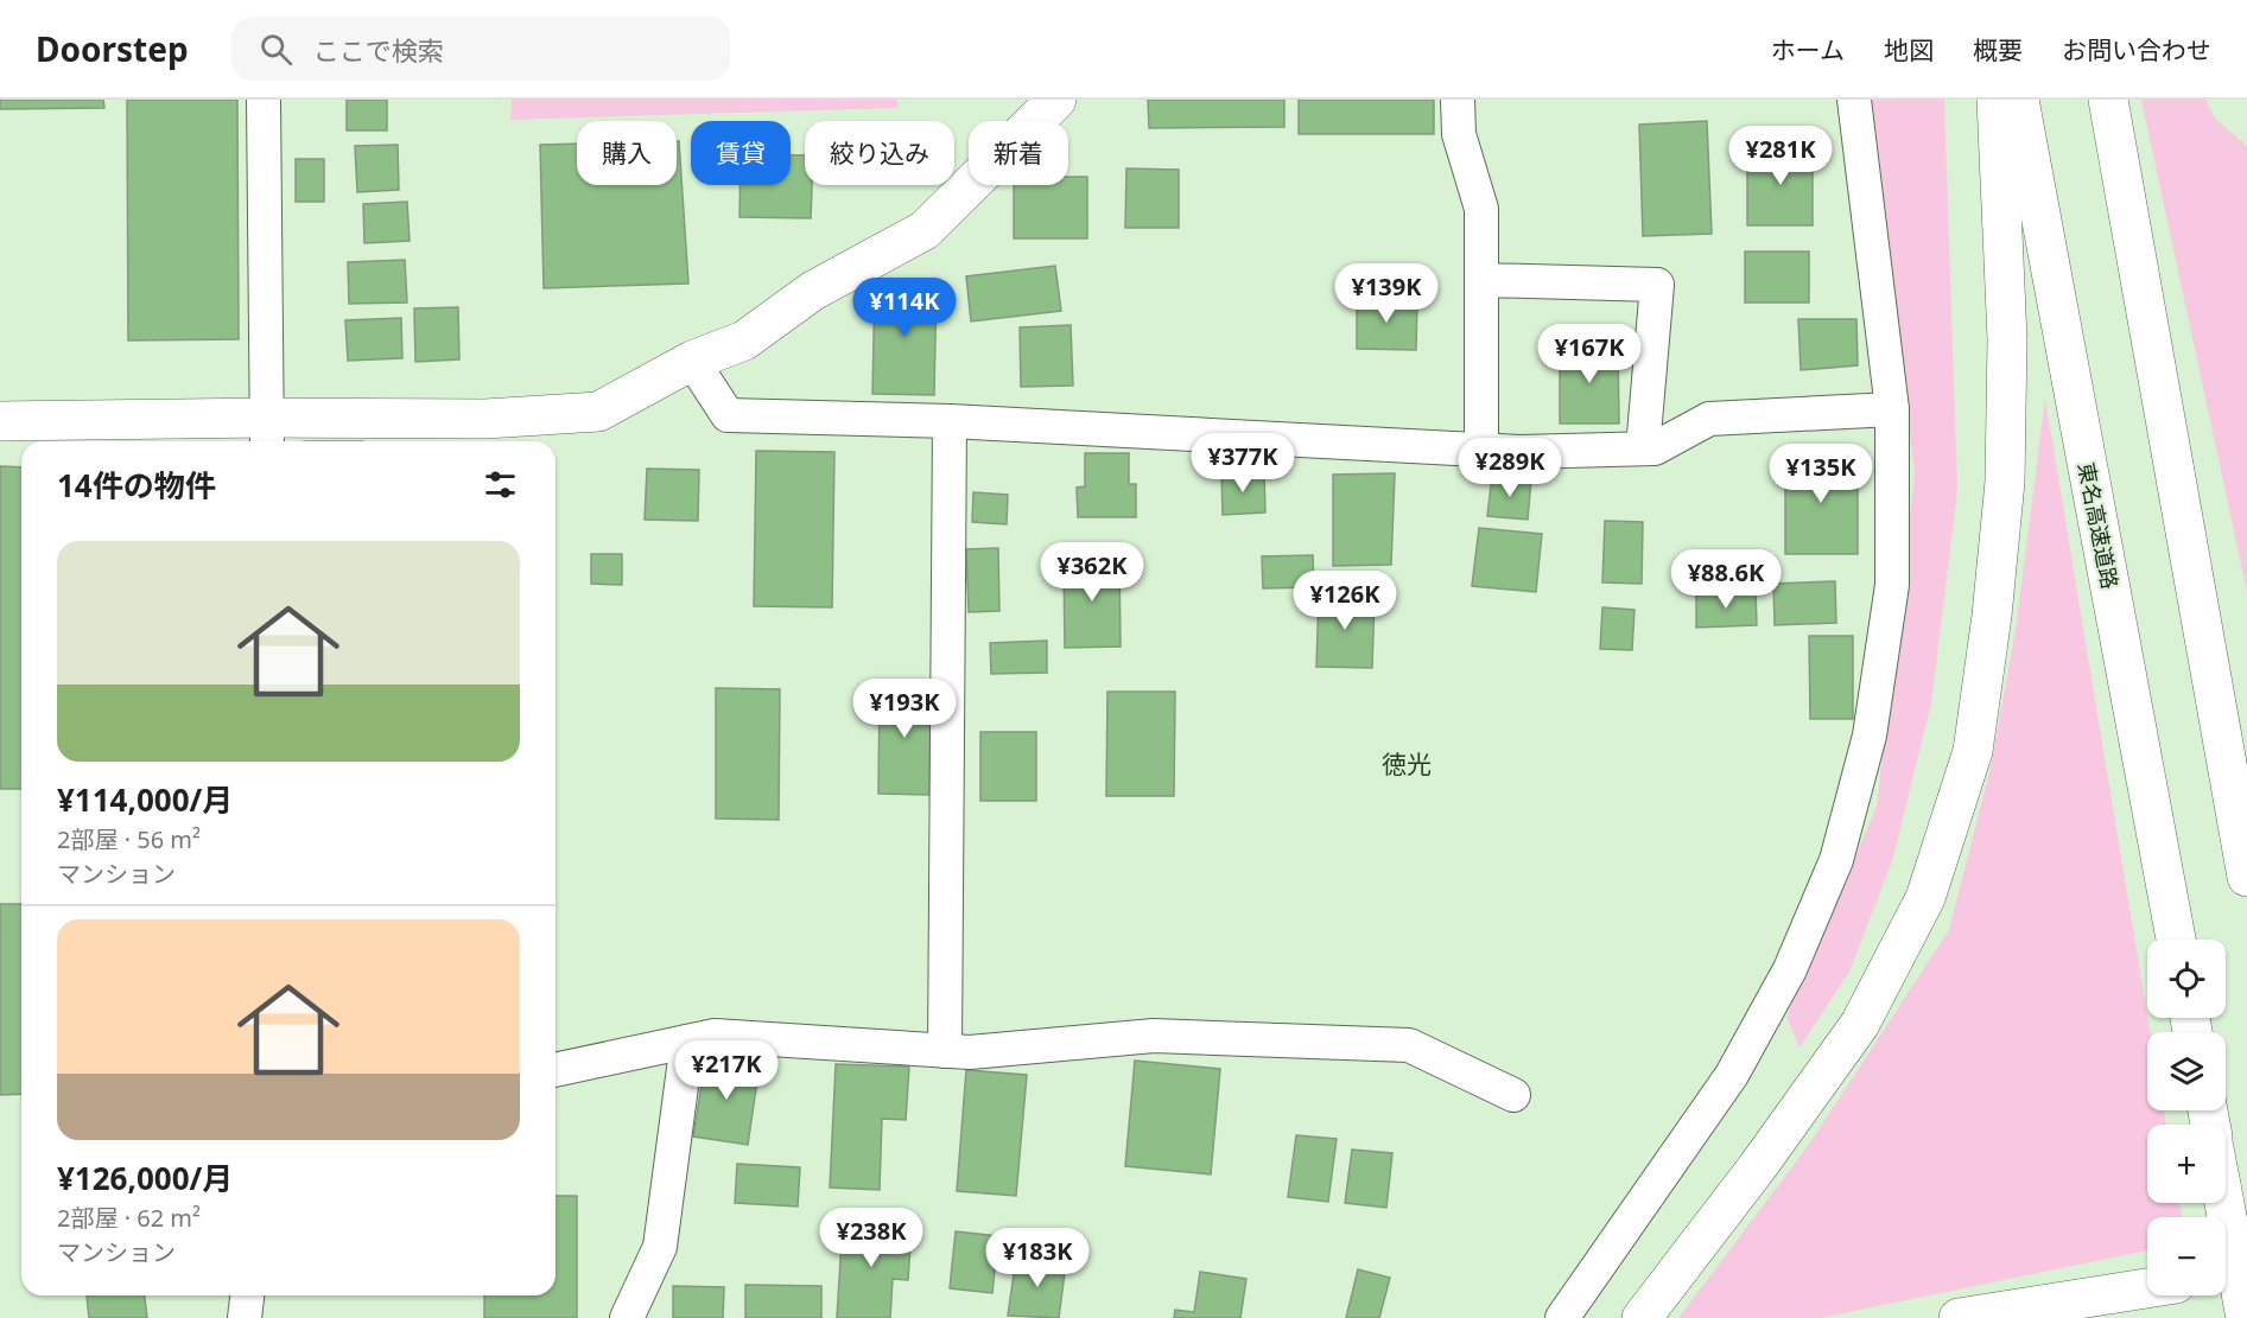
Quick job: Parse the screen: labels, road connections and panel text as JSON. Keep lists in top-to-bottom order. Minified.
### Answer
{"streets":{"main road":["東名高速道路"]},"districts":["徳光"],"page":{"header":"Doorstep","search":"ここで検索","nav":["ホーム","地図","概要","お問い合わせ"],"chip":["購入","賃貸","絞り込み","新着"],"price":["¥281K","¥139K","¥114K","¥167K","¥377K","¥289K","¥135K","¥362K","¥88.6K","¥126K","¥193K","¥217K","¥238K","¥183K"],"heading":"14件の物件","list":[{"name":"¥114,000/月","note":"2部屋 · 56 m² · マンション"},{"name":"¥126,000/月","note":"2部屋 · 62 m² · マンション"}],"map_buttons":["+","−"]}}
